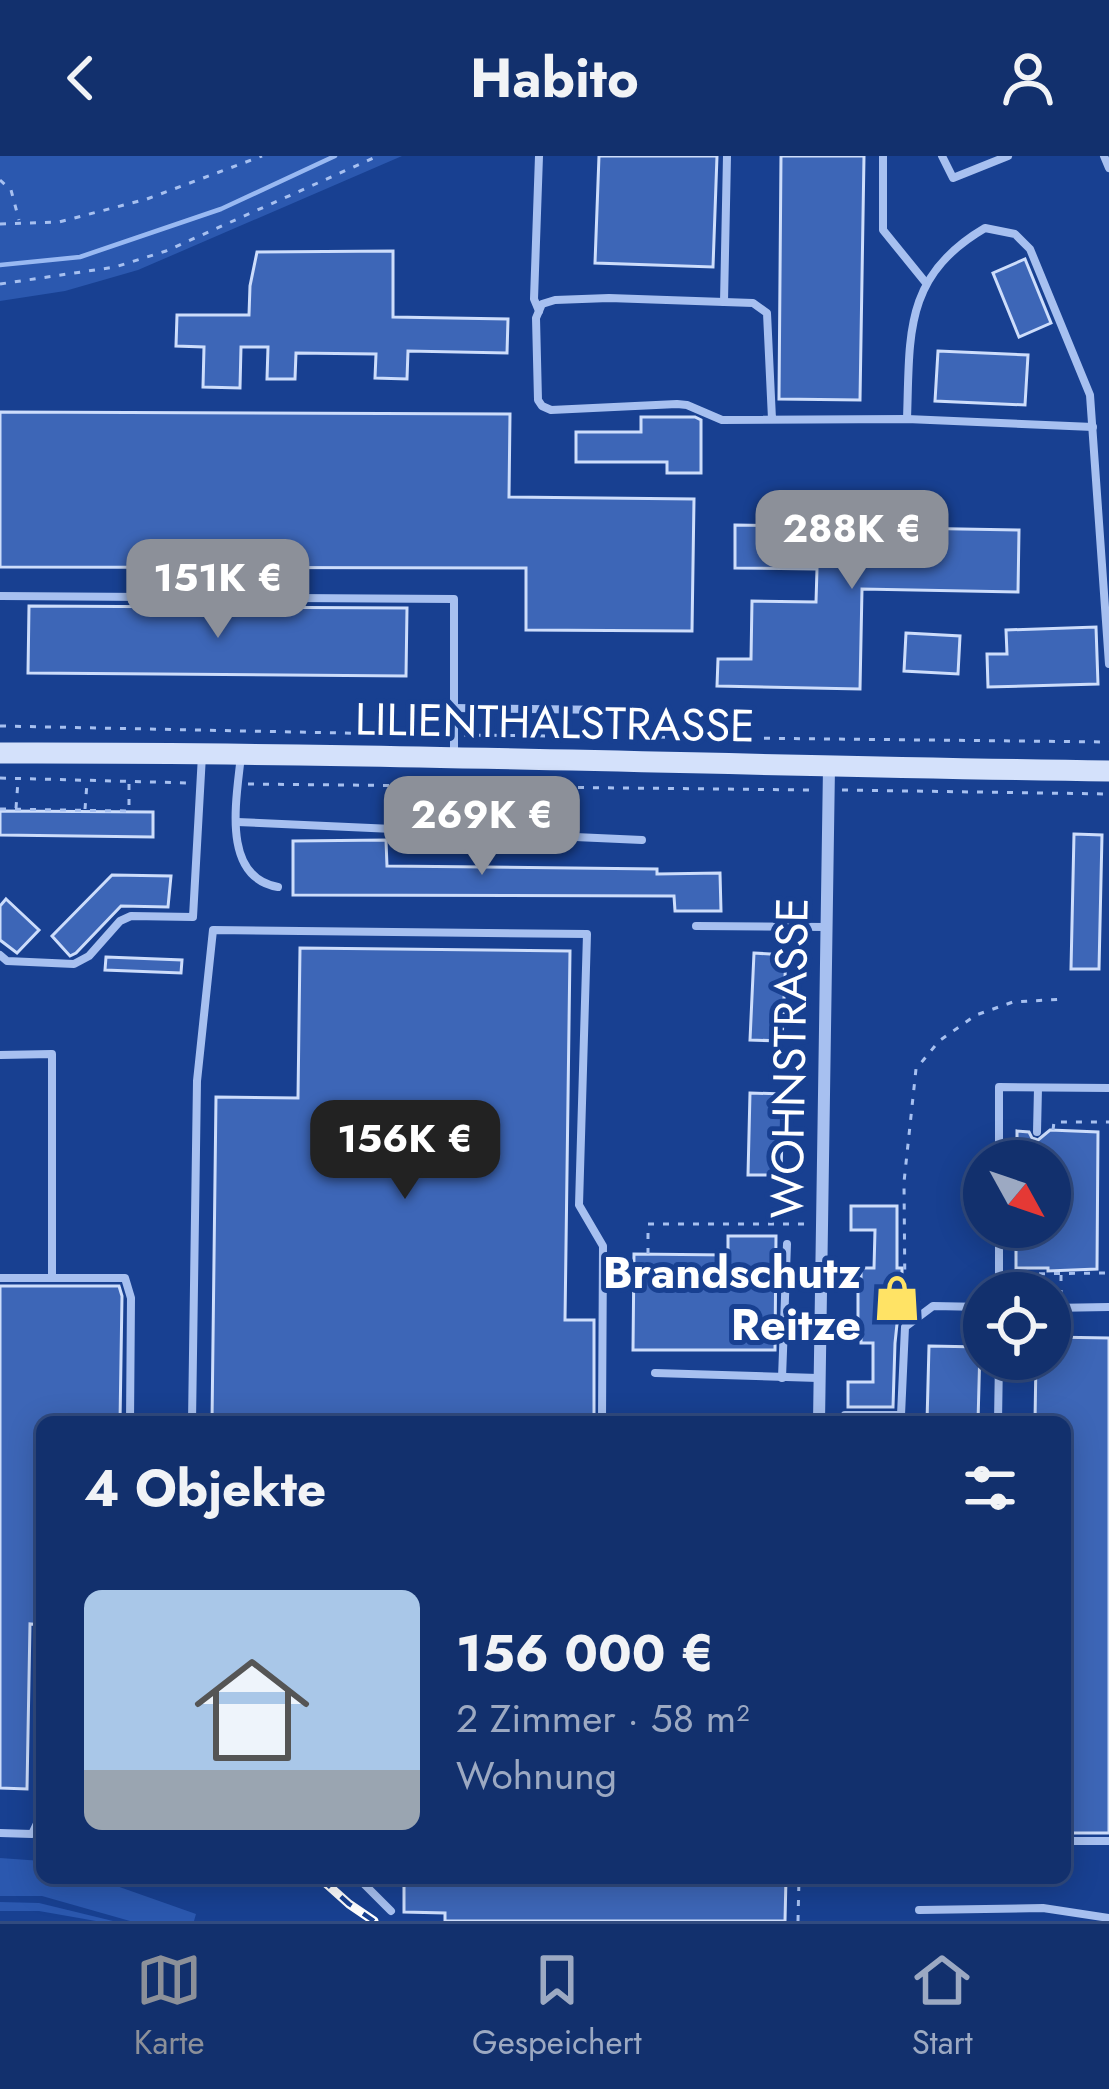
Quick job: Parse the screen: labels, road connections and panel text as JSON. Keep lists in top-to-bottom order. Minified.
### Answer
{"streets":{"main road":["LILIENTHALSTRASSE"],"street":["WOHNSTRASSE"]},"crossings":[["LILIENTHALSTRASSE","WOHNSTRASSE"]],"places":{"shop":["Brandschutz Reitze"]},"north":"bottom right","page":{"header":"Habito","price":["288K €","151K €","269K €","156K €"],"heading":"4 Objekte","list":[{"name":"156 000 €","note":"2 Zimmer · 58 m² · Wohnung"}],"tabs":["Karte","Gespeichert","Start"]}}
